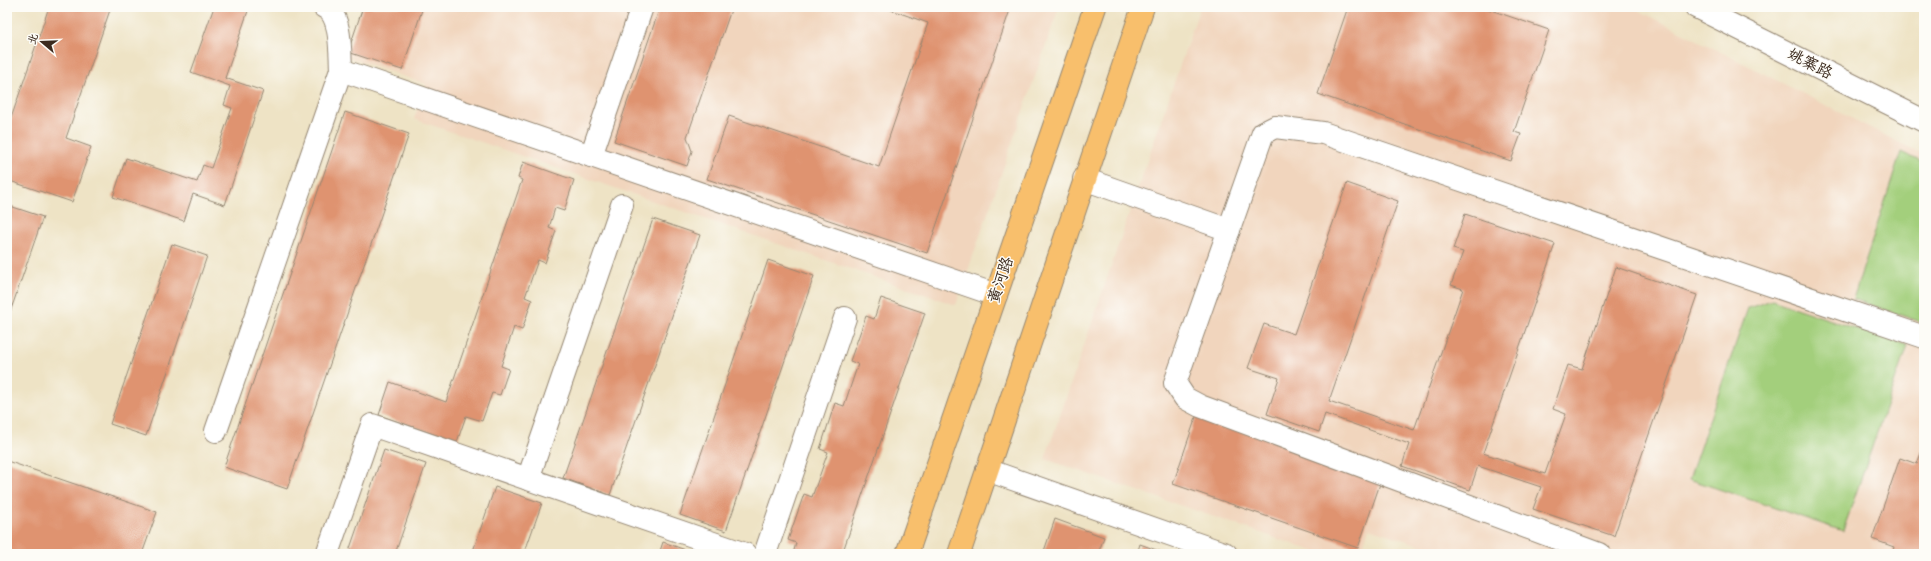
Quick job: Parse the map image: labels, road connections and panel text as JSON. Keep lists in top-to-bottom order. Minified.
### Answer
{"streets":{"main road":["黄河路"],"street":["姚寨路"]},"north":"left"}
